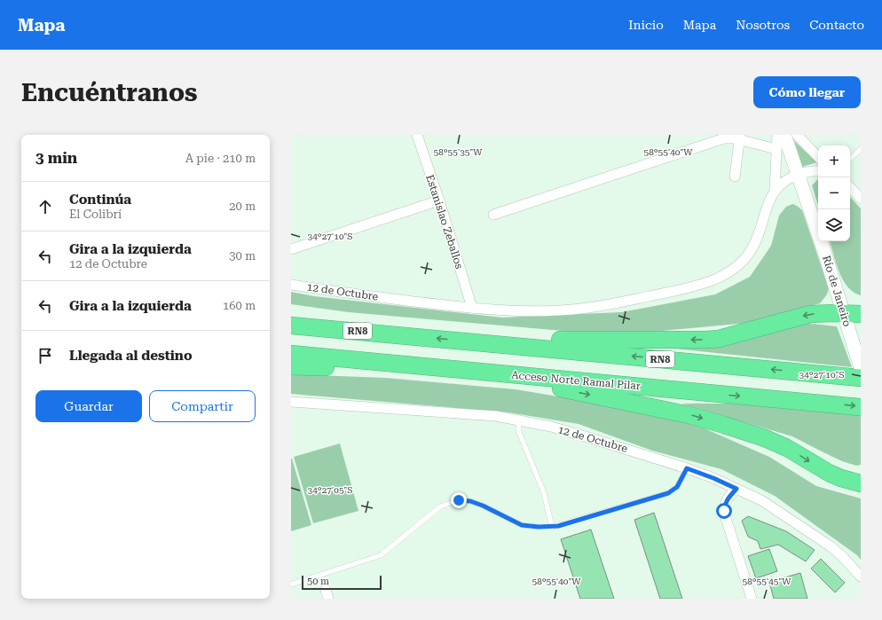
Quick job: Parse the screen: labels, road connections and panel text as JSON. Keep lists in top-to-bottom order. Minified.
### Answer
{"streets":{"highway":["RN8","Acceso Norte Ramal Pilar"],"street":["Estanislao Zeballos","Río de Janeiro","12 de Octubre"]},"crossings":[["Estanislao Zeballos","12 de Octubre"],["Río de Janeiro","12 de Octubre"]],"scale_bar":"50 m","page":{"header":"Mapa","nav":["Inicio","Mapa","Nosotros","Contacto"],"buttons":["Cómo llegar",["Guardar","Compartir"]],"title":"Encuéntranos","heading":["3 min","A pie · 210 m"],"map_buttons":["+","−"],"list":[["Continúa","El Colibrí","20 m"],["Gira a la izquierda","12 de Octubre","30 m"],["Gira a la izquierda","160 m"],"Llegada al destino"],"scale":"50 m"},"coordinates":["58°55'35\"W","58°55'40\"W","34°27'10\"S","34°27'05\"S","58°55'45\"W"]}
